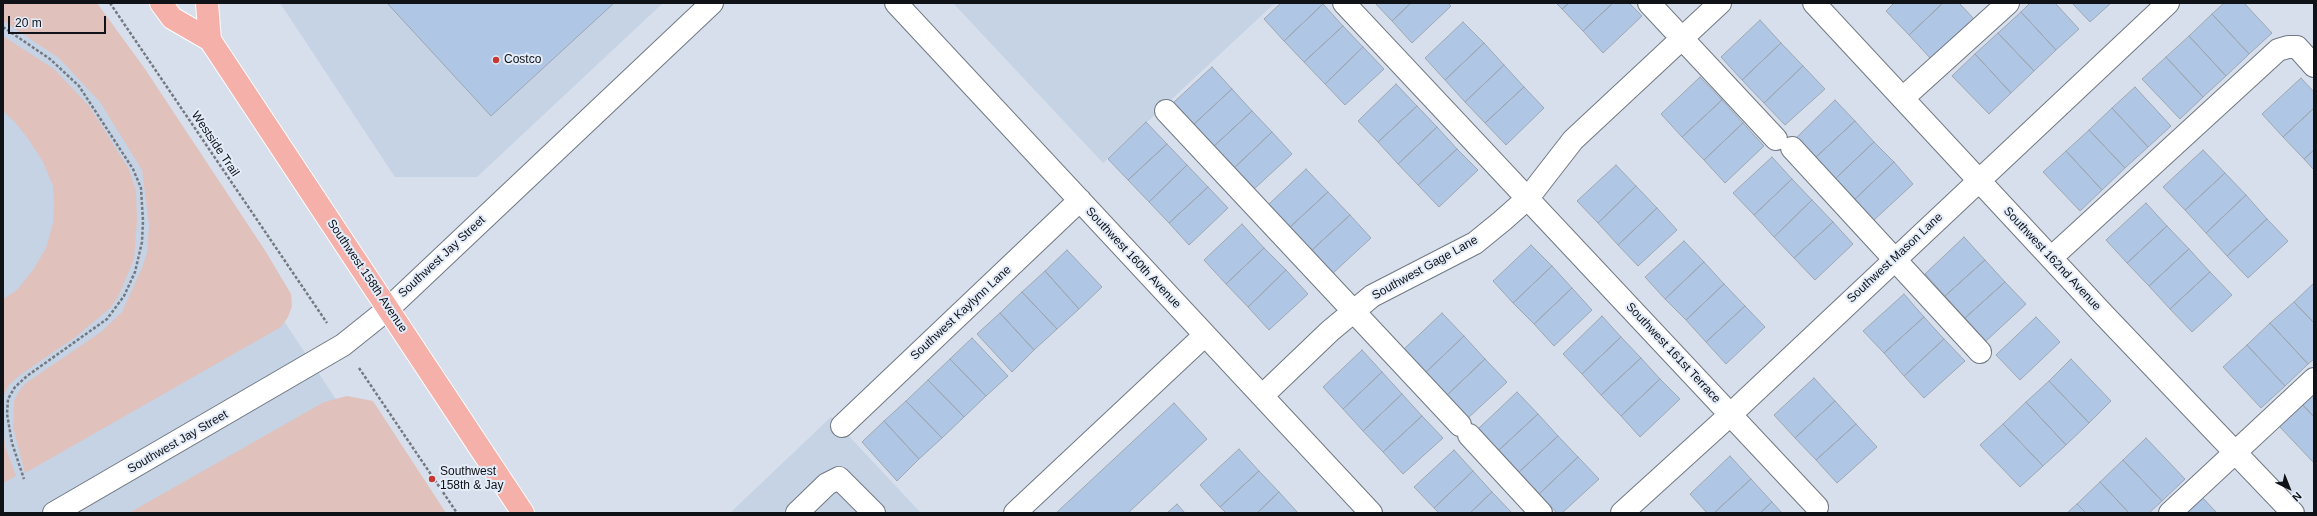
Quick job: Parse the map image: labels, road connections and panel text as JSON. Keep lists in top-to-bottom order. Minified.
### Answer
{"streets":{"main road":["Southwest 158th Avenue"],"street":["Southwest Jay Street","Southwest 160th Avenue","Southwest Mason Lane","Southwest 162nd Avenue","Southwest Gage Lane","Southwest Kaylynn Lane","Southwest 161st Terrace"],"path":["Westside Trail"]},"crossings":[["Southwest Jay Street","Southwest 158th Avenue"],["Southwest 160th Avenue","Southwest Gage Lane"],["Southwest 160th Avenue","Southwest Kaylynn Lane"],["Southwest Mason Lane","Southwest 162nd Avenue"],["Southwest Mason Lane","Southwest 161st Terrace"],["Southwest Gage Lane","Southwest 161st Terrace"]],"places":["Costco","Southwest 158th & Jay"],"scale_bar":"20 m","north":"bottom right"}
